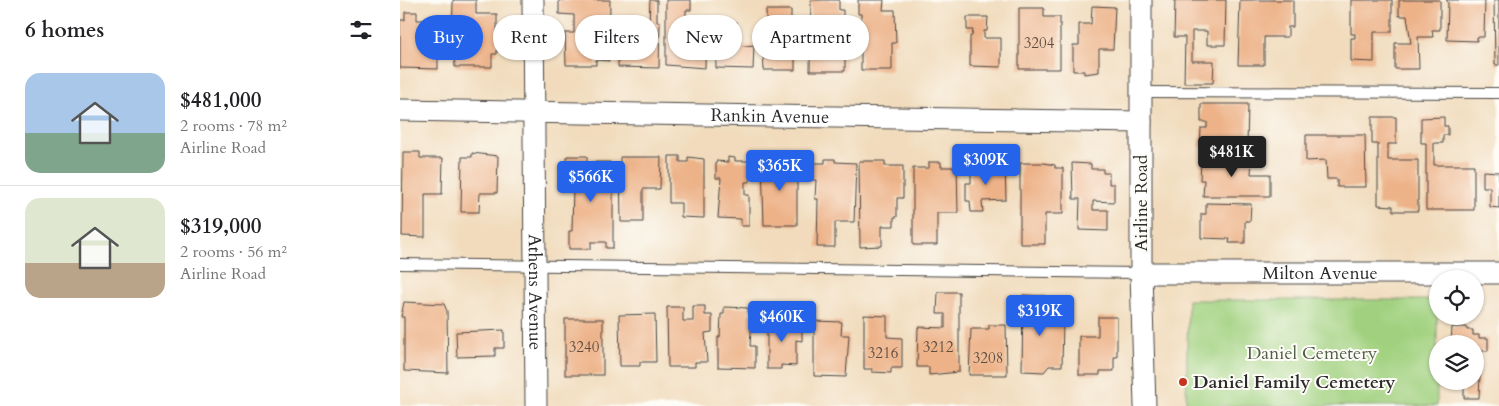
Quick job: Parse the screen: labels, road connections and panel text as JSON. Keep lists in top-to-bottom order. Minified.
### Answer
{"streets":{"street":["Rankin Avenue","Airline Road","Milton Avenue","Athens Avenue"]},"crossings":[["Rankin Avenue","Airline Road"],["Rankin Avenue","Athens Avenue"],["Airline Road","Milton Avenue"]],"parks":["Daniel Cemetery"],"places":["Daniel Family Cemetery"],"house_numbers":["3204","3240","3212","3216","3208"],"page":{"heading":"6 homes","chip":["Buy","Rent","Filters","New","Apartment"],"list":[{"name":"$481,000","note":"2 rooms · 78 m² · Airline Road"},{"name":"$319,000","note":"2 rooms · 56 m² · Airline Road"}],"price":["$481K","$309K","$365K","$566K","$319K","$460K"]}}
